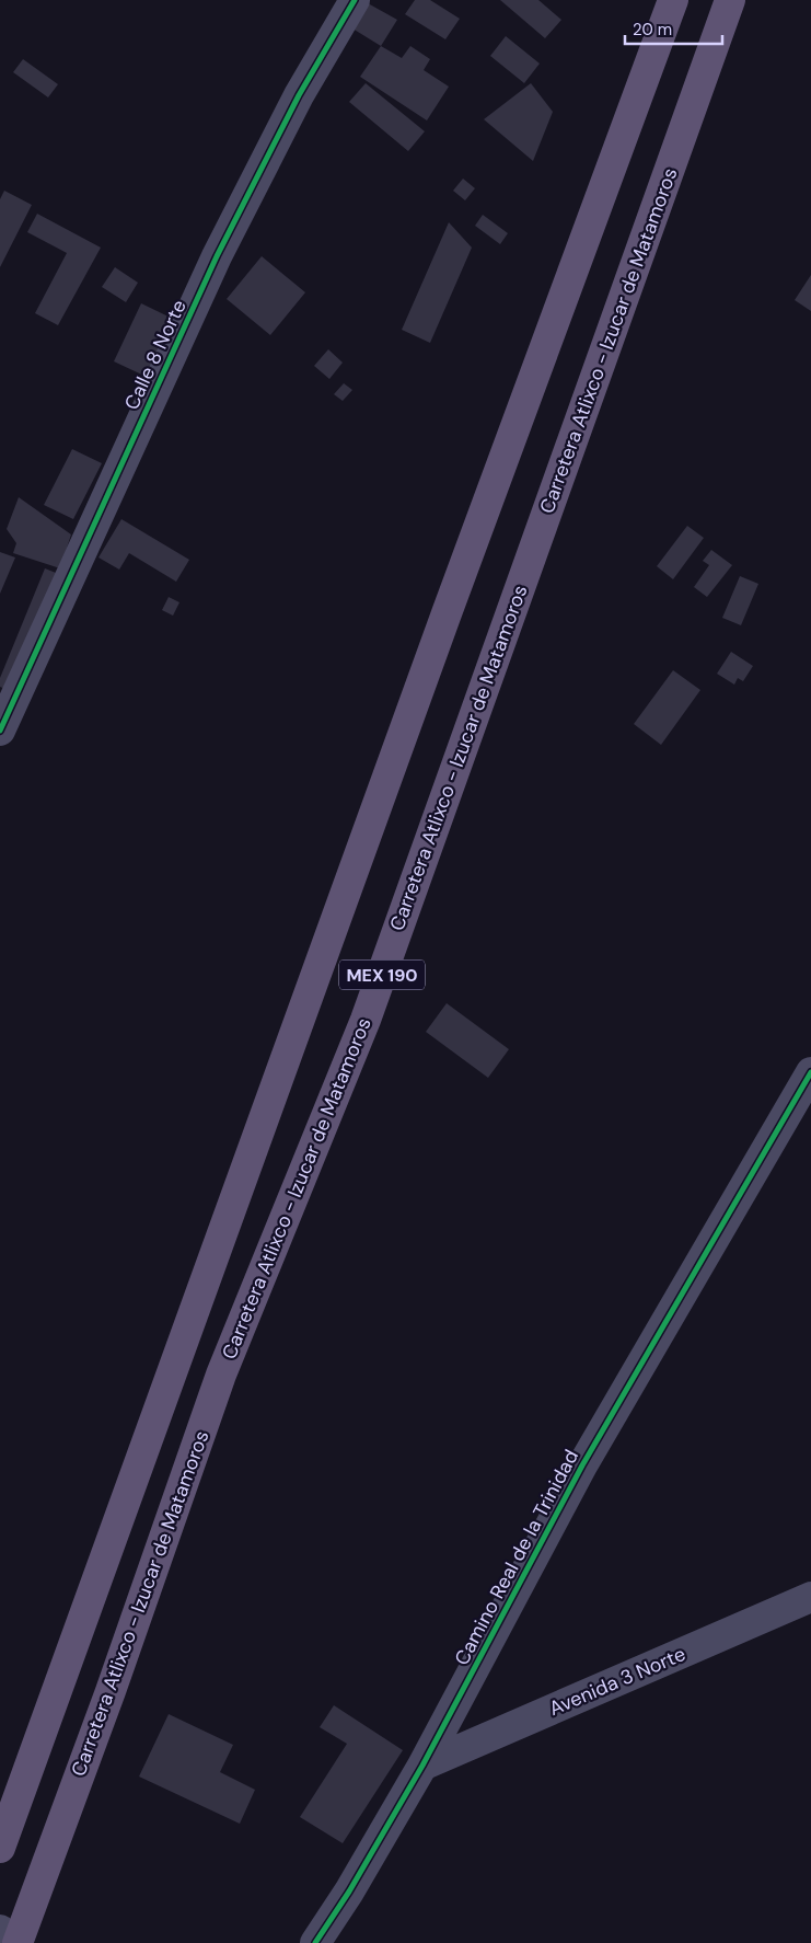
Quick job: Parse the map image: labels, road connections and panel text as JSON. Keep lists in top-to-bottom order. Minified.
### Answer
{"streets":{"main road":["Carretera Atlixco - Izucar de Matamoros","MEX 190"],"street":["Calle 8 Norte","Camino Real de la Trinidad","Avenida 3 Norte"]},"crossings":[["Camino Real de la Trinidad","Avenida 3 Norte"]],"scale_bar":"20 m"}
